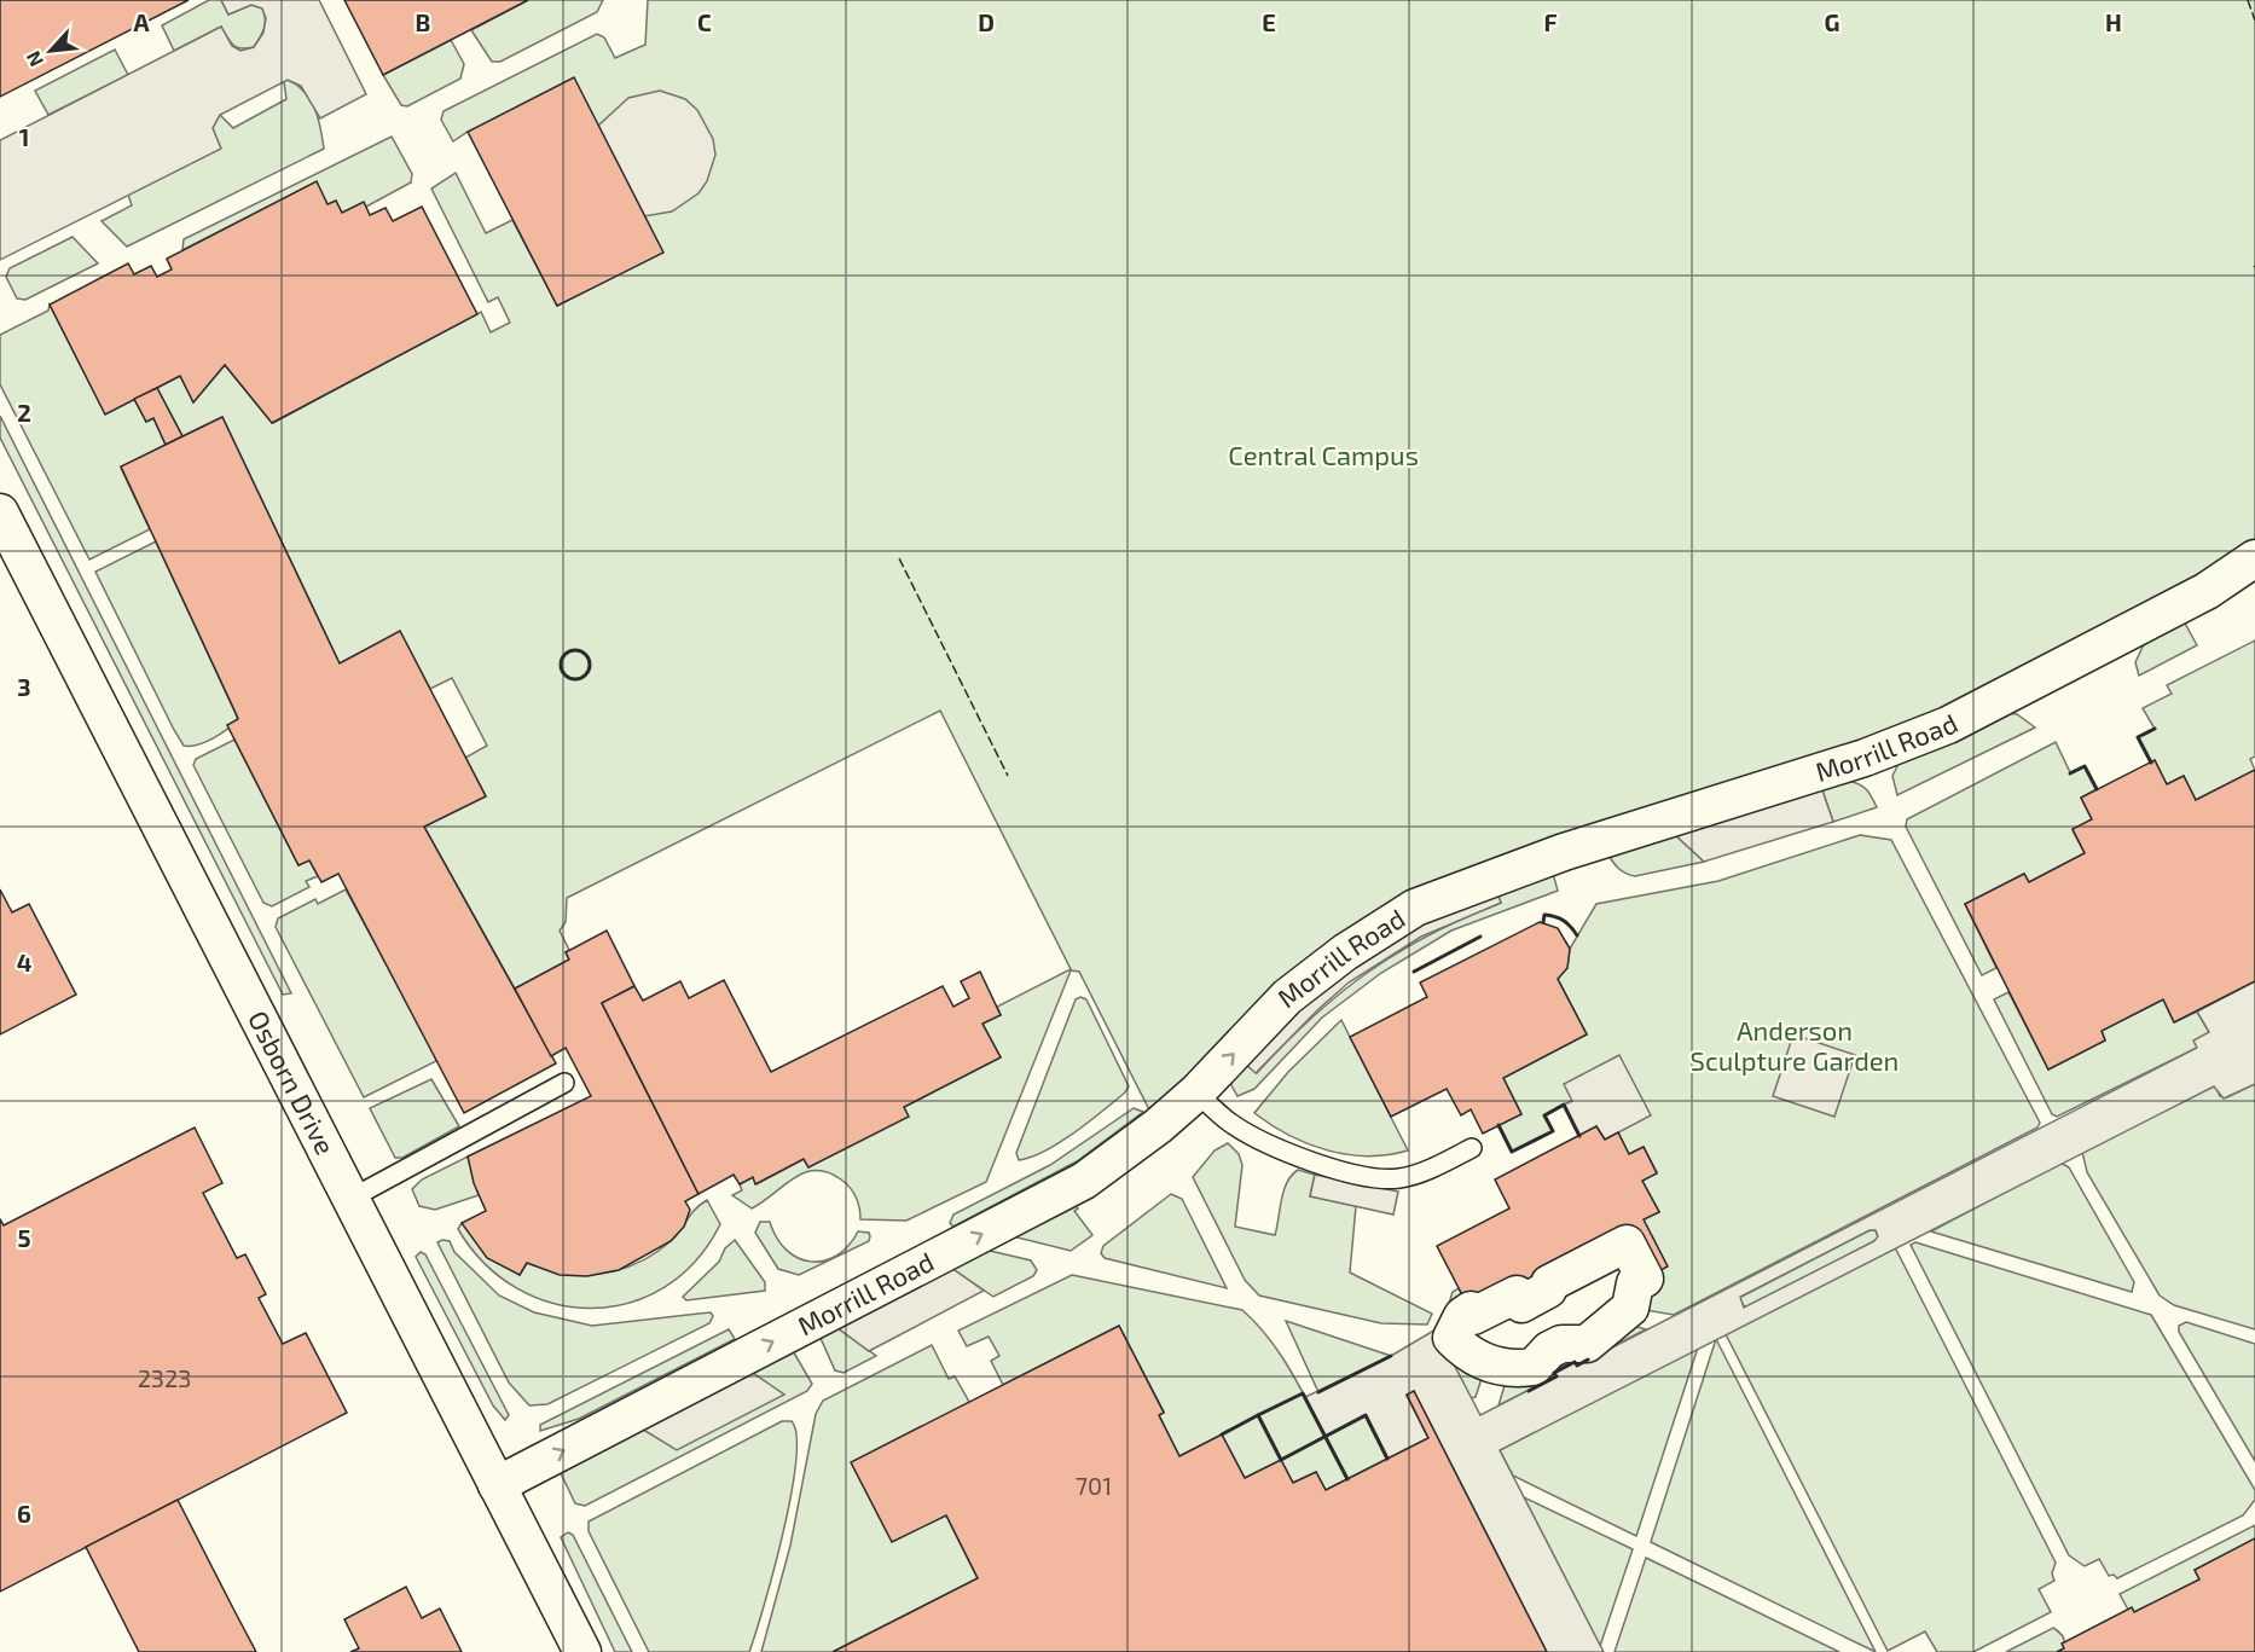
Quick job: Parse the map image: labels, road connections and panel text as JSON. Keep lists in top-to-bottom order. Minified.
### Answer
{"streets":{"street":["Morrill Road","Osborn Drive"]},"crossings":[["Morrill Road","Osborn Drive"]],"one_way":["Morrill Road"],"parks":["Central Campus","Anderson Sculpture Garden"],"house_numbers":["2323","701"],"north":"bottom left","grid":{"columns":["A","B","C","D","E","F","G","H"],"rows":["1","2","3","4","5","6"]}}
